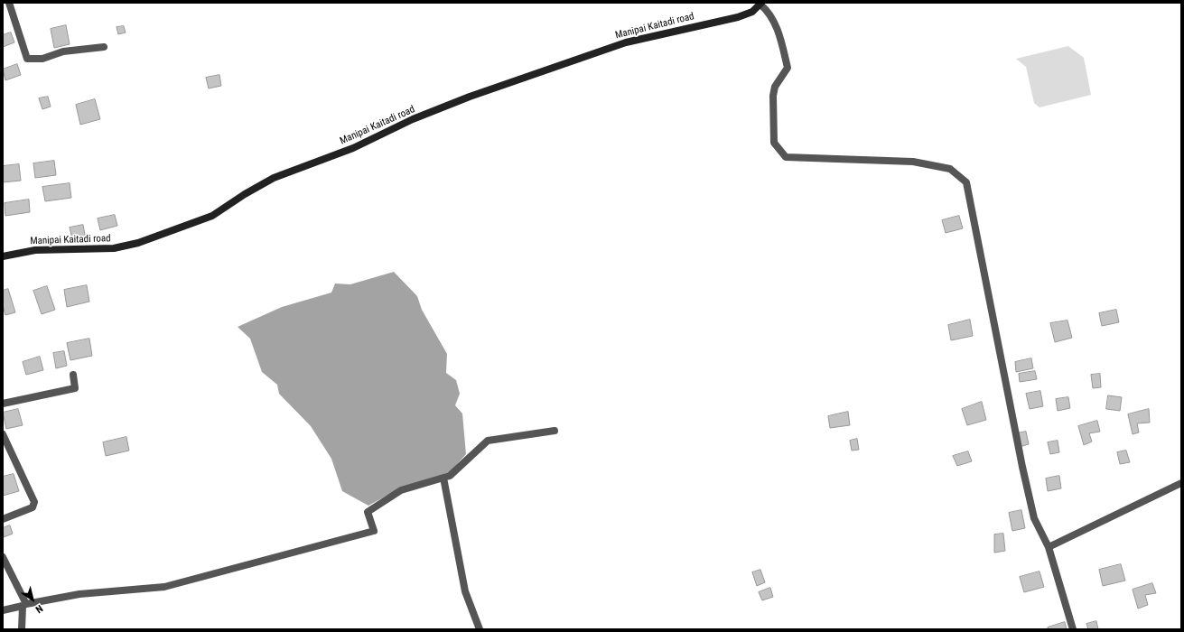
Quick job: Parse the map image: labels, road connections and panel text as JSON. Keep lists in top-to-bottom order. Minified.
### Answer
{"streets":{"main road":["Manipai Kaitadi road"]},"north":"bottom right"}
